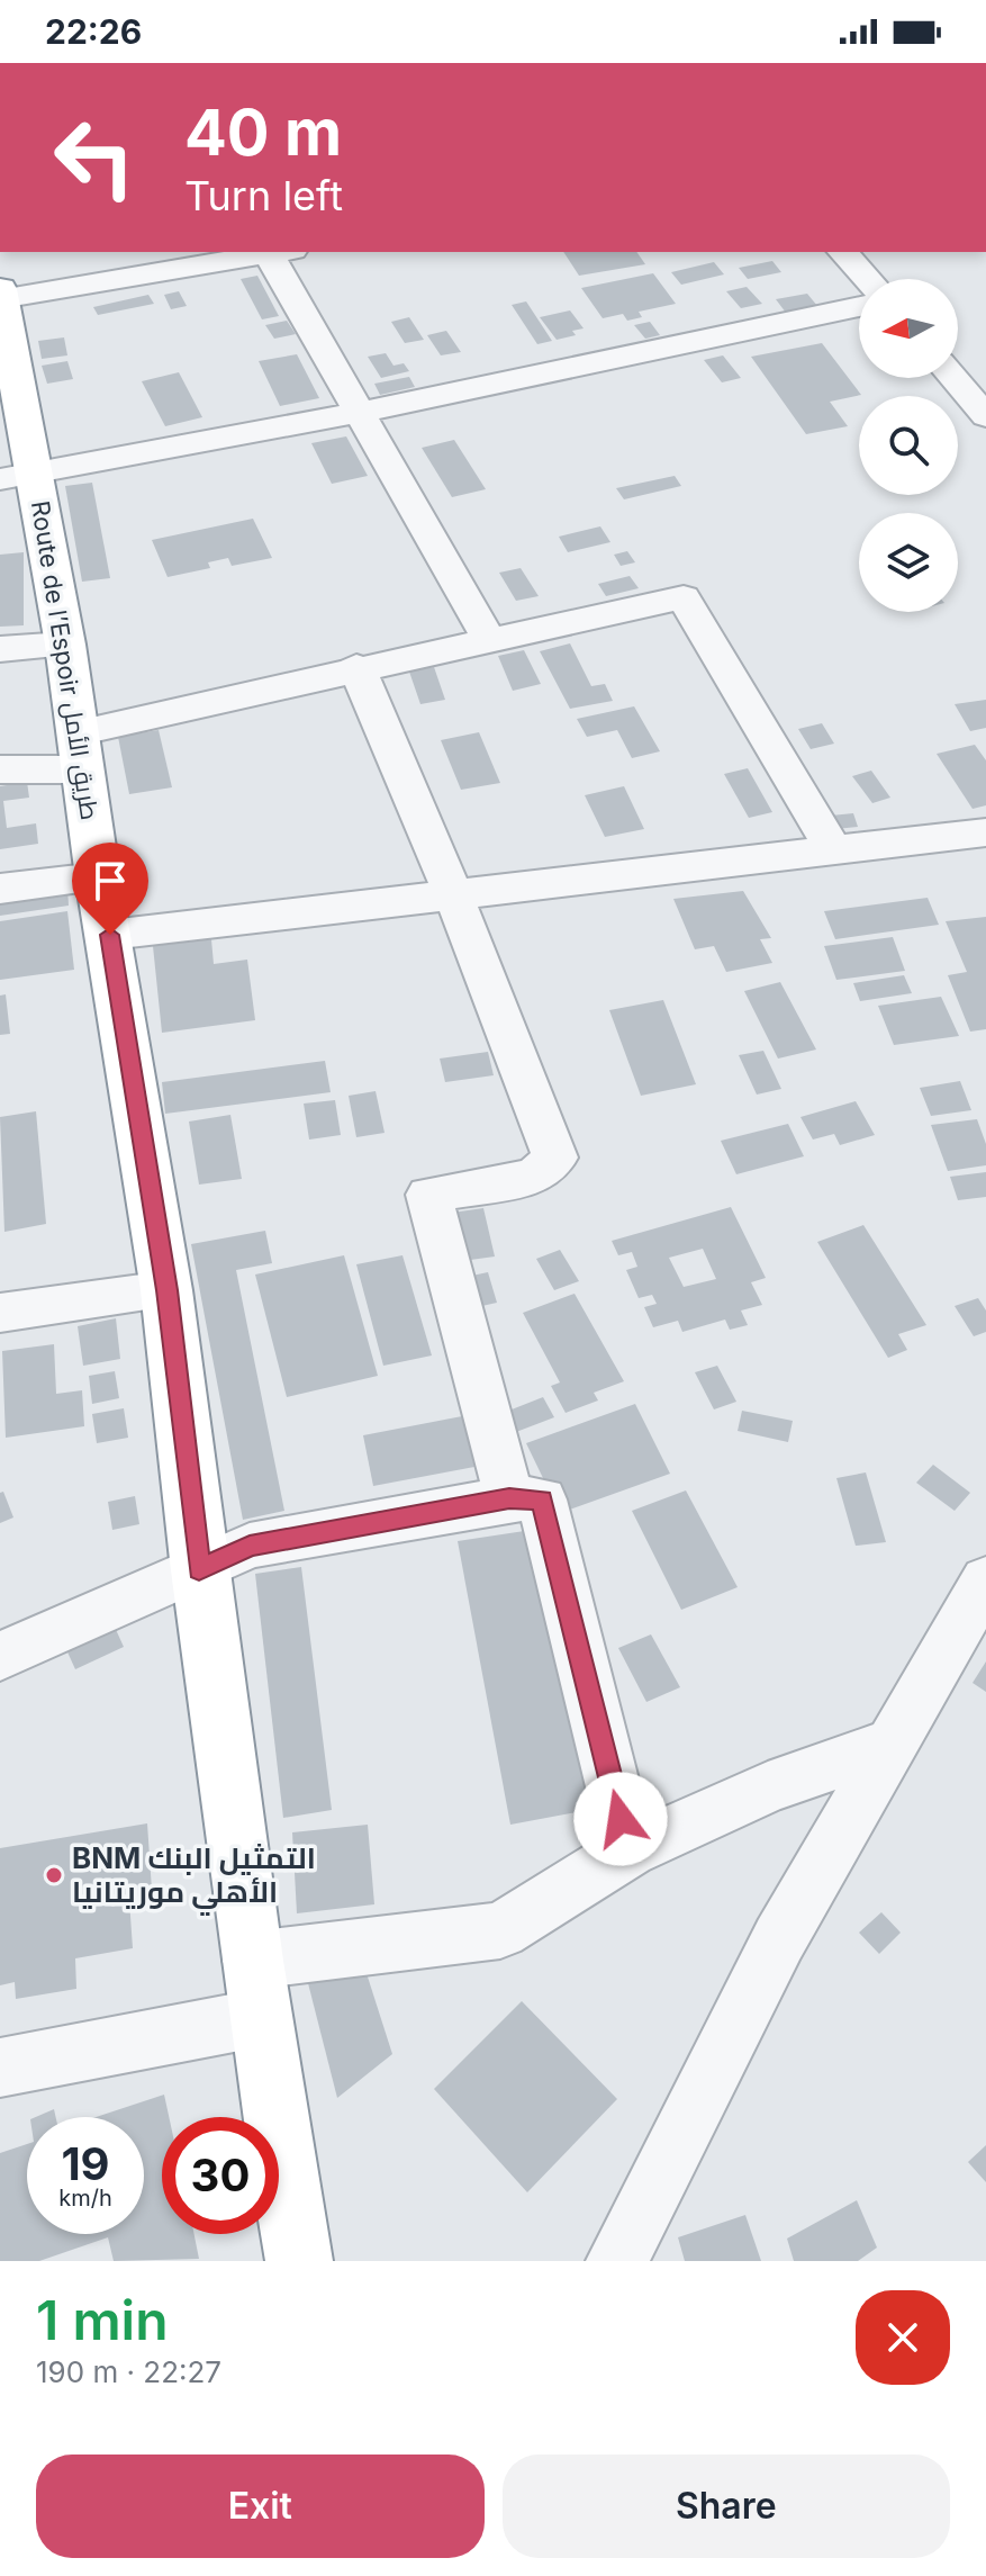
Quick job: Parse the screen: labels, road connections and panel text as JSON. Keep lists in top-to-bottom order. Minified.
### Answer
{"streets":{"highway":["Route de l’Espoir طريق الأمل"]},"places":["BNM التمثيل البنك الأهلي موريتانيا"],"north":"left","page":{"status":"22:26","turn":["40 m","Turn left"],"speed":"19 km/h","limit":"30","heading":["1 min","190 m · 22:27"],"buttons":["Exit","Share"]}}
